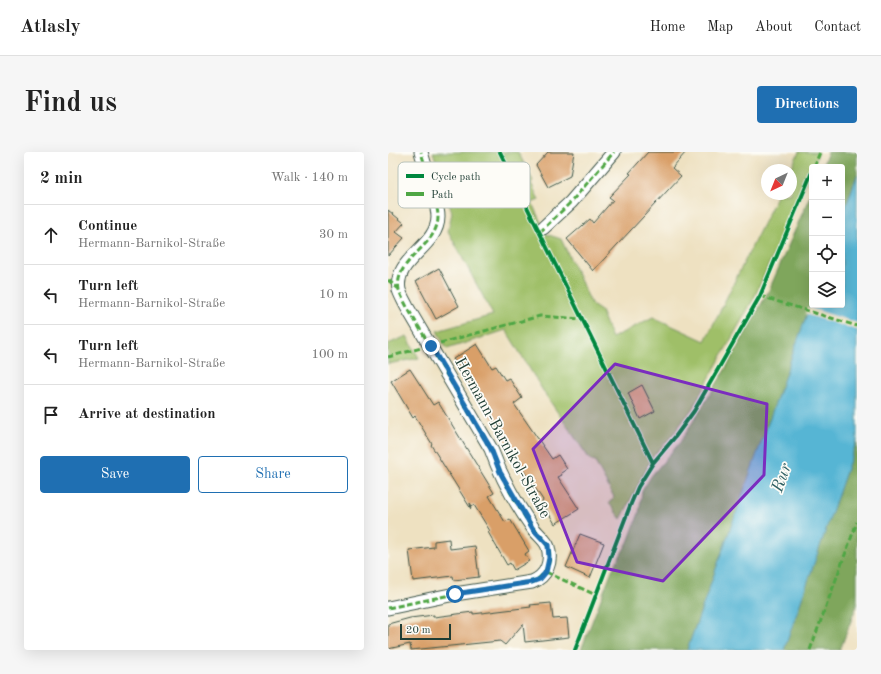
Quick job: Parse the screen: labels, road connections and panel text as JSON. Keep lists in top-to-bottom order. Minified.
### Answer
{"streets":{"street":["Hermann-Barnikol-Straße"]},"water":["Rur"],"legend":["Cycle path","Path"],"scale_bar":"20 m","north":"bottom left","page":{"header":"Atlasly","nav":["Home","Map","About","Contact"],"buttons":["Directions",["Save","Share"]],"title":"Find us","heading":["2 min","Walk · 140 m"],"map_buttons":["+","−"],"list":[["Continue","Hermann-Barnikol-Straße","30 m"],["Turn left","Hermann-Barnikol-Straße","10 m"],["Turn left","Hermann-Barnikol-Straße","100 m"],"Arrive at destination"],"scale":"20 m"}}
